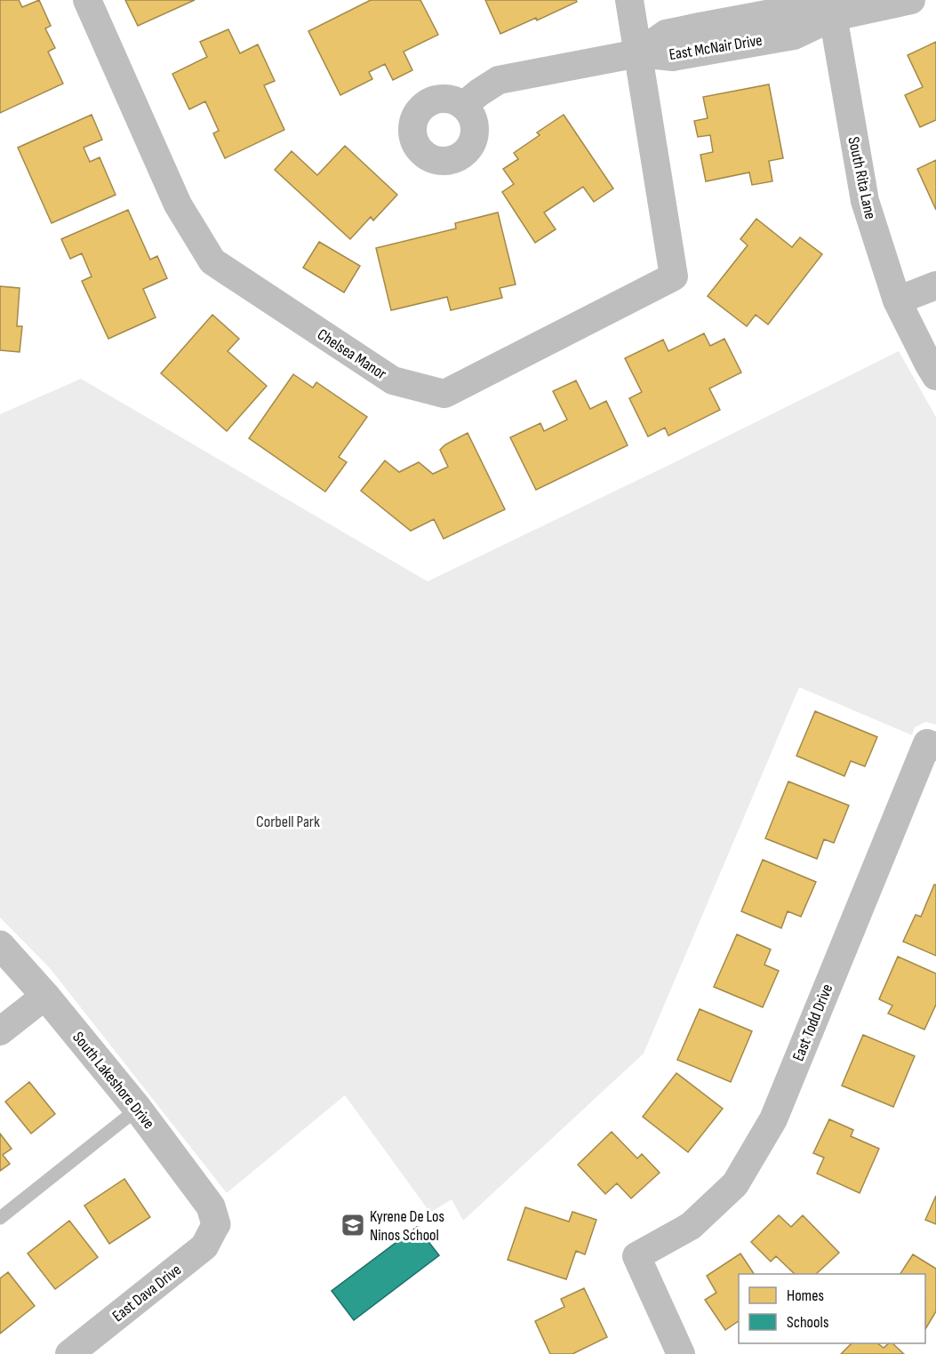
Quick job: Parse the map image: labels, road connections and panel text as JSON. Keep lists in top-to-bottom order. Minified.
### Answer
{"streets":{"street":["East McNair Drive","South Rita Lane","Chelsea Manor","East Todd Drive","South Lakeshore Drive","East Dava Drive"]},"crossings":[["East McNair Drive","South Rita Lane"],["East McNair Drive","Chelsea Manor"],["South Lakeshore Drive","East Dava Drive"]],"parks":["Corbell Park"],"places":{"school or university":["Kyrene De Los Ninos School"]},"legend":["Homes","Schools"]}
